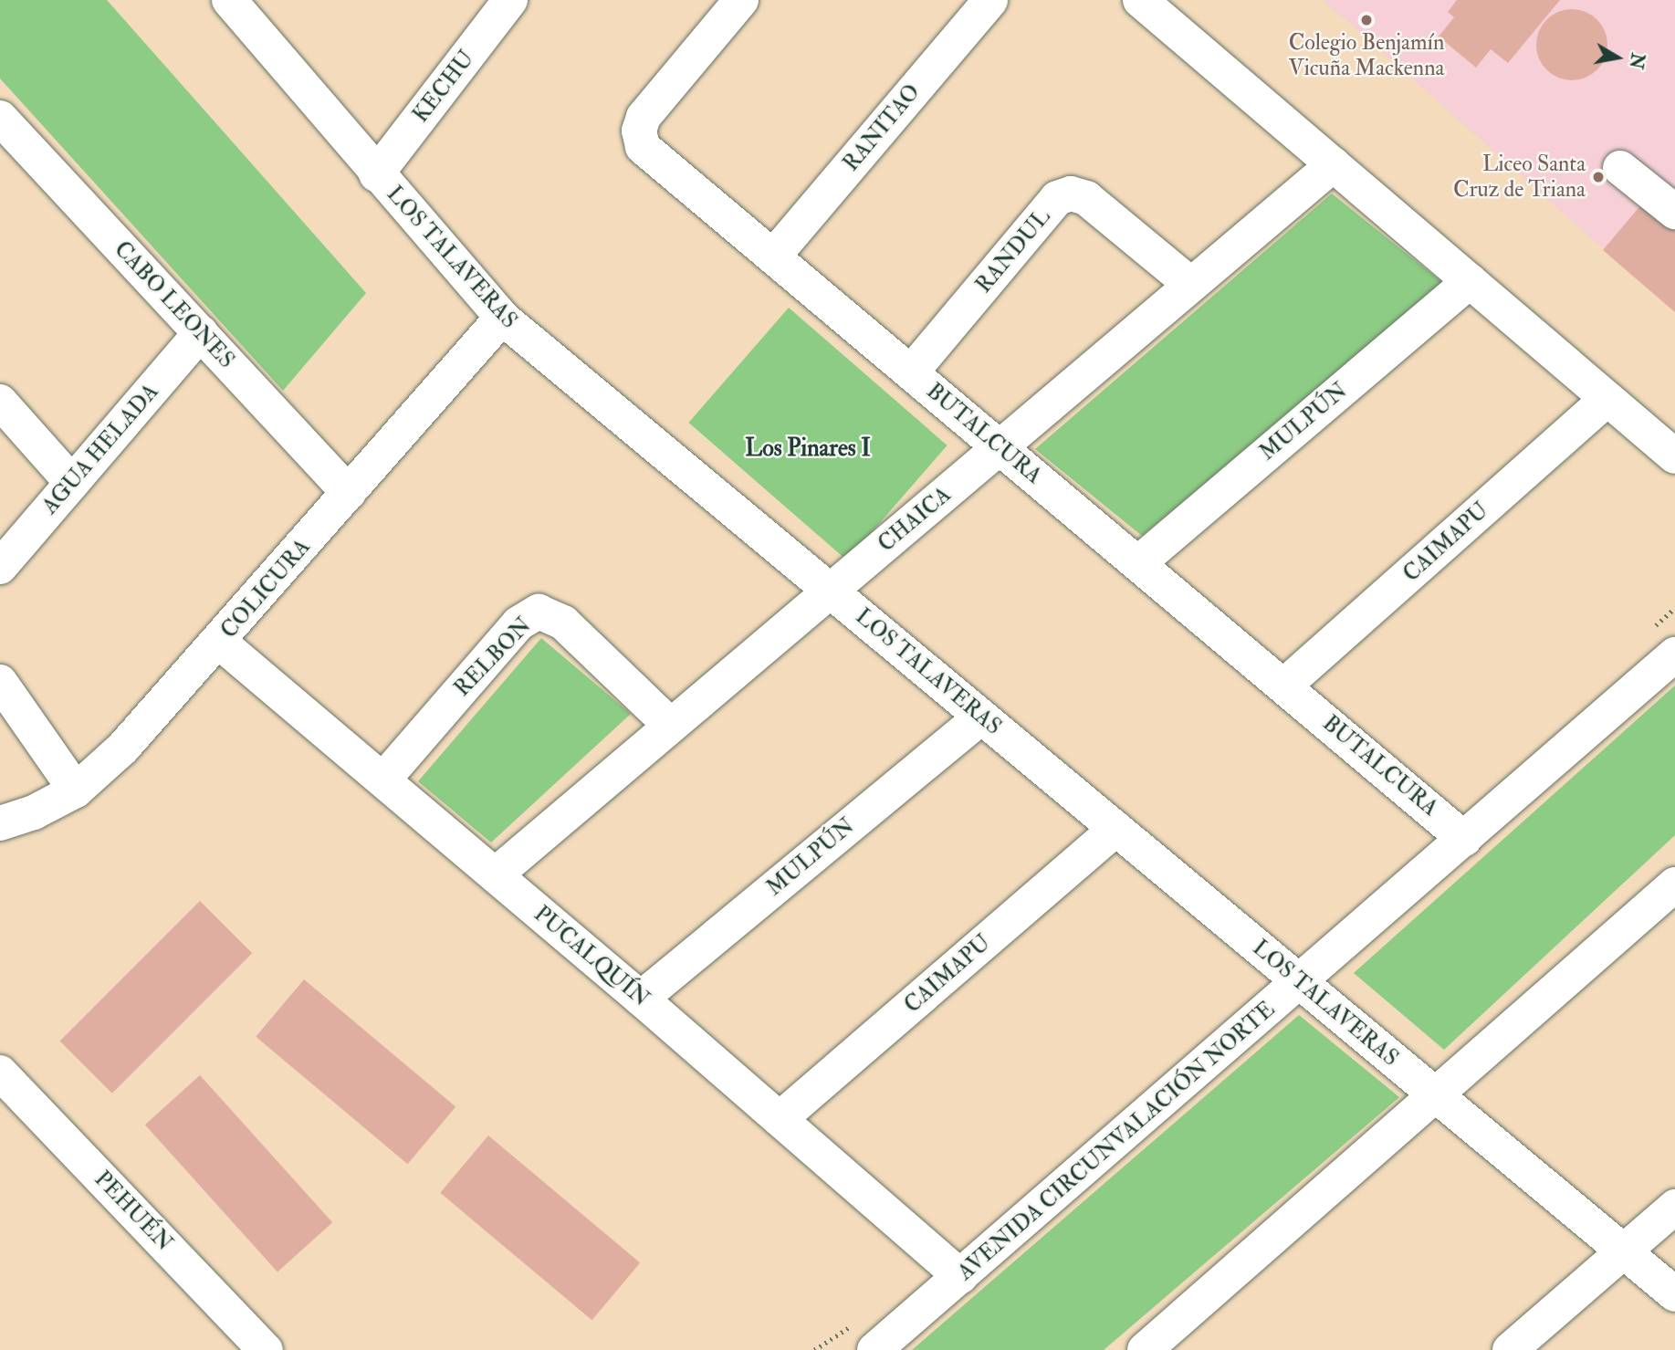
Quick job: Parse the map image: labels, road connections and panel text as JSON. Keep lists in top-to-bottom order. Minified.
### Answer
{"streets":{"street":["KECHU","RANITAO","RANDUL","LOS TALAVERAS","CABO LEONES","MULPÚN","BUTALCURA","AGUA HELADA","CHAICA","CAIMAPU","COLICURA","RELBON","PUCALQUÍN","AVENIDA CIRCUNVALACIÓN NORTE","PEHUÉN"]},"crossings":[["KECHU","LOS TALAVERAS"],["RANITAO","BUTALCURA"],["RANDUL","BUTALCURA"],["RANDUL","CHAICA"],["LOS TALAVERAS","MULPÚN"],["LOS TALAVERAS","CHAICA"],["LOS TALAVERAS","CAIMAPU"],["LOS TALAVERAS","COLICURA"],["LOS TALAVERAS","AVENIDA CIRCUNVALACIÓN NORTE"],["CABO LEONES","AGUA HELADA"],["CABO LEONES","COLICURA"],["MULPÚN","BUTALCURA"],["MULPÚN","PUCALQUÍN"],["BUTALCURA","CHAICA"],["BUTALCURA","CAIMAPU"],["BUTALCURA","AVENIDA CIRCUNVALACIÓN NORTE"],["CHAICA","RELBON"],["CHAICA","PUCALQUÍN"],["CAIMAPU","PUCALQUÍN"],["COLICURA","PUCALQUÍN"],["RELBON","PUCALQUÍN"],["PUCALQUÍN","AVENIDA CIRCUNVALACIÓN NORTE"]],"districts":["Los Pinares I"],"places":["Colegio Benjamín Vicuña Mackenna","Liceo Santa Cruz de Triana"],"north":"right"}
